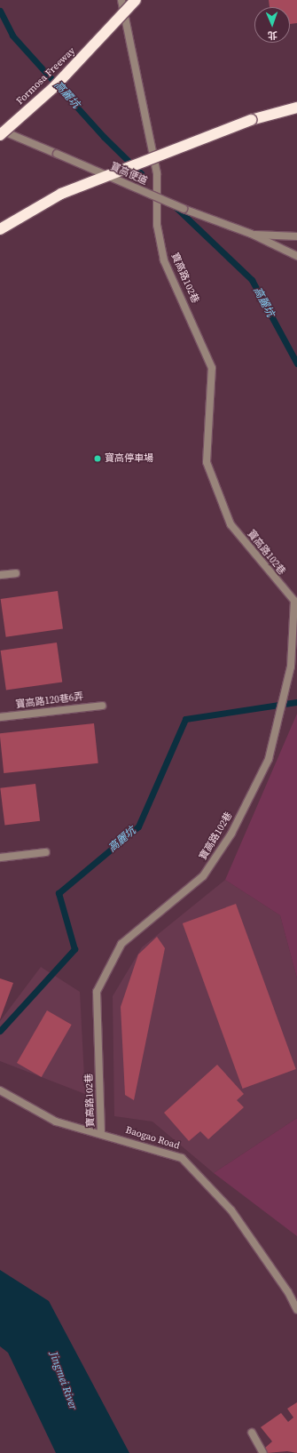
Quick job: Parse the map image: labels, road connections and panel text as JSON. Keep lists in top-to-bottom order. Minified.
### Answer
{"streets":{"highway":["Formosa Freeway"],"street":["寶高便道","寶高路102巷","寶高路120巷6弄","Baogao Road"]},"crossings":[["寶高路102巷","Baogao Road"]],"water":["高麗坑","Jingmei River"],"places":["寶高停車場"],"north":"bottom"}
